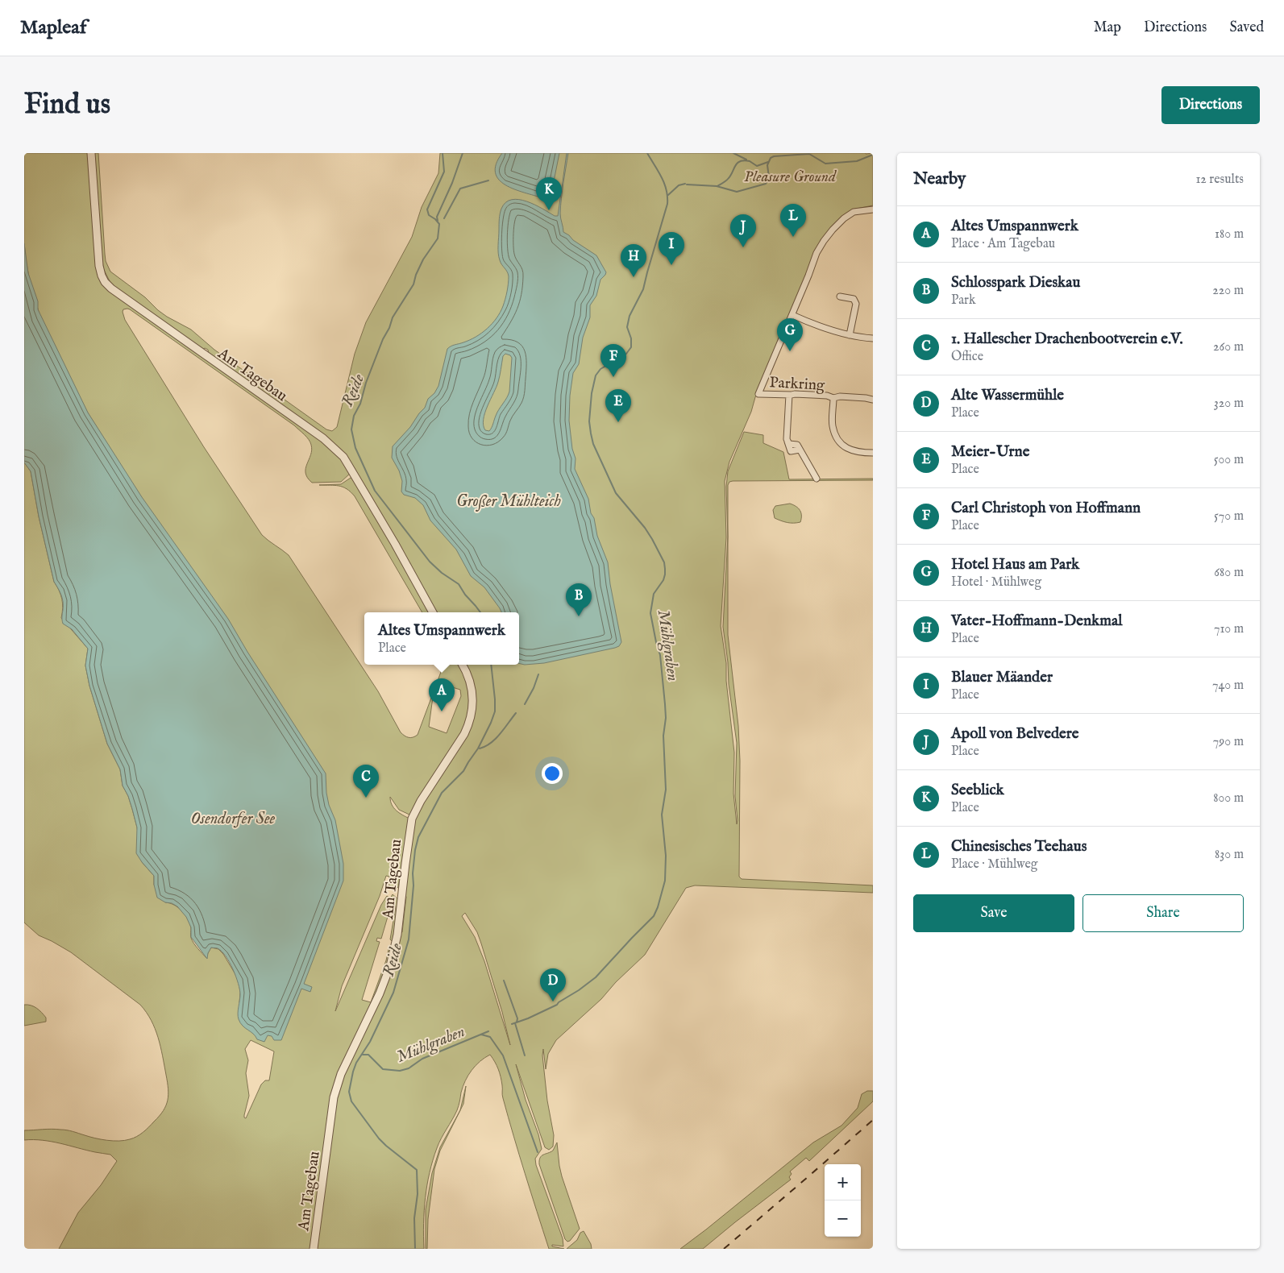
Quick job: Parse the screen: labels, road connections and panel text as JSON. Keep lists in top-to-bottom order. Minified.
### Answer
{"streets":{"street":["Am Tagebau","Parkring"]},"water":["Reide","Großer Mühlteich","Mühlgraben","Osendorfer See"],"parks":["Pleasure Ground"],"page":{"header":"Mapleaf","nav":["Map","Directions","Saved"],"buttons":["Directions",["Save","Share"]],"title":"Find us","heading":["Nearby","12 results"],"pins":["K","L","J","I","H","G","F","E","B","A","C","D"],"list":[{"mark":"A","name":"Altes Umspannwerk","note":"Place · Am Tagebau","value":"180 m"},{"mark":"B","name":"Schlosspark Dieskau","note":"Park","value":"220 m"},{"mark":"C","name":"1. Hallescher Drachenbootverein e.V.","note":"Office","value":"260 m"},{"mark":"D","name":"Alte Wassermühle","note":"Place","value":"320 m"},{"mark":"E","name":"Meier-Urne","note":"Place","value":"500 m"},{"mark":"F","name":"Carl Christoph von Hoffmann","note":"Place","value":"570 m"},{"mark":"G","name":"Hotel Haus am Park","note":"Hotel · Mühlweg","value":"680 m"},{"mark":"H","name":"Vater-Hoffmann-Denkmal","note":"Place","value":"710 m"},{"mark":"I","name":"Blauer Mäander","note":"Place","value":"740 m"},{"mark":"J","name":"Apoll von Belvedere","note":"Place","value":"790 m"},{"mark":"K","name":"Seeblick","note":"Place","value":"800 m"},{"mark":"L","name":"Chinesisches Teehaus","note":"Place · Mühlweg","value":"830 m"}],"popup":["Altes Umspannwerk","Place"],"map_buttons":["+","−"]}}
